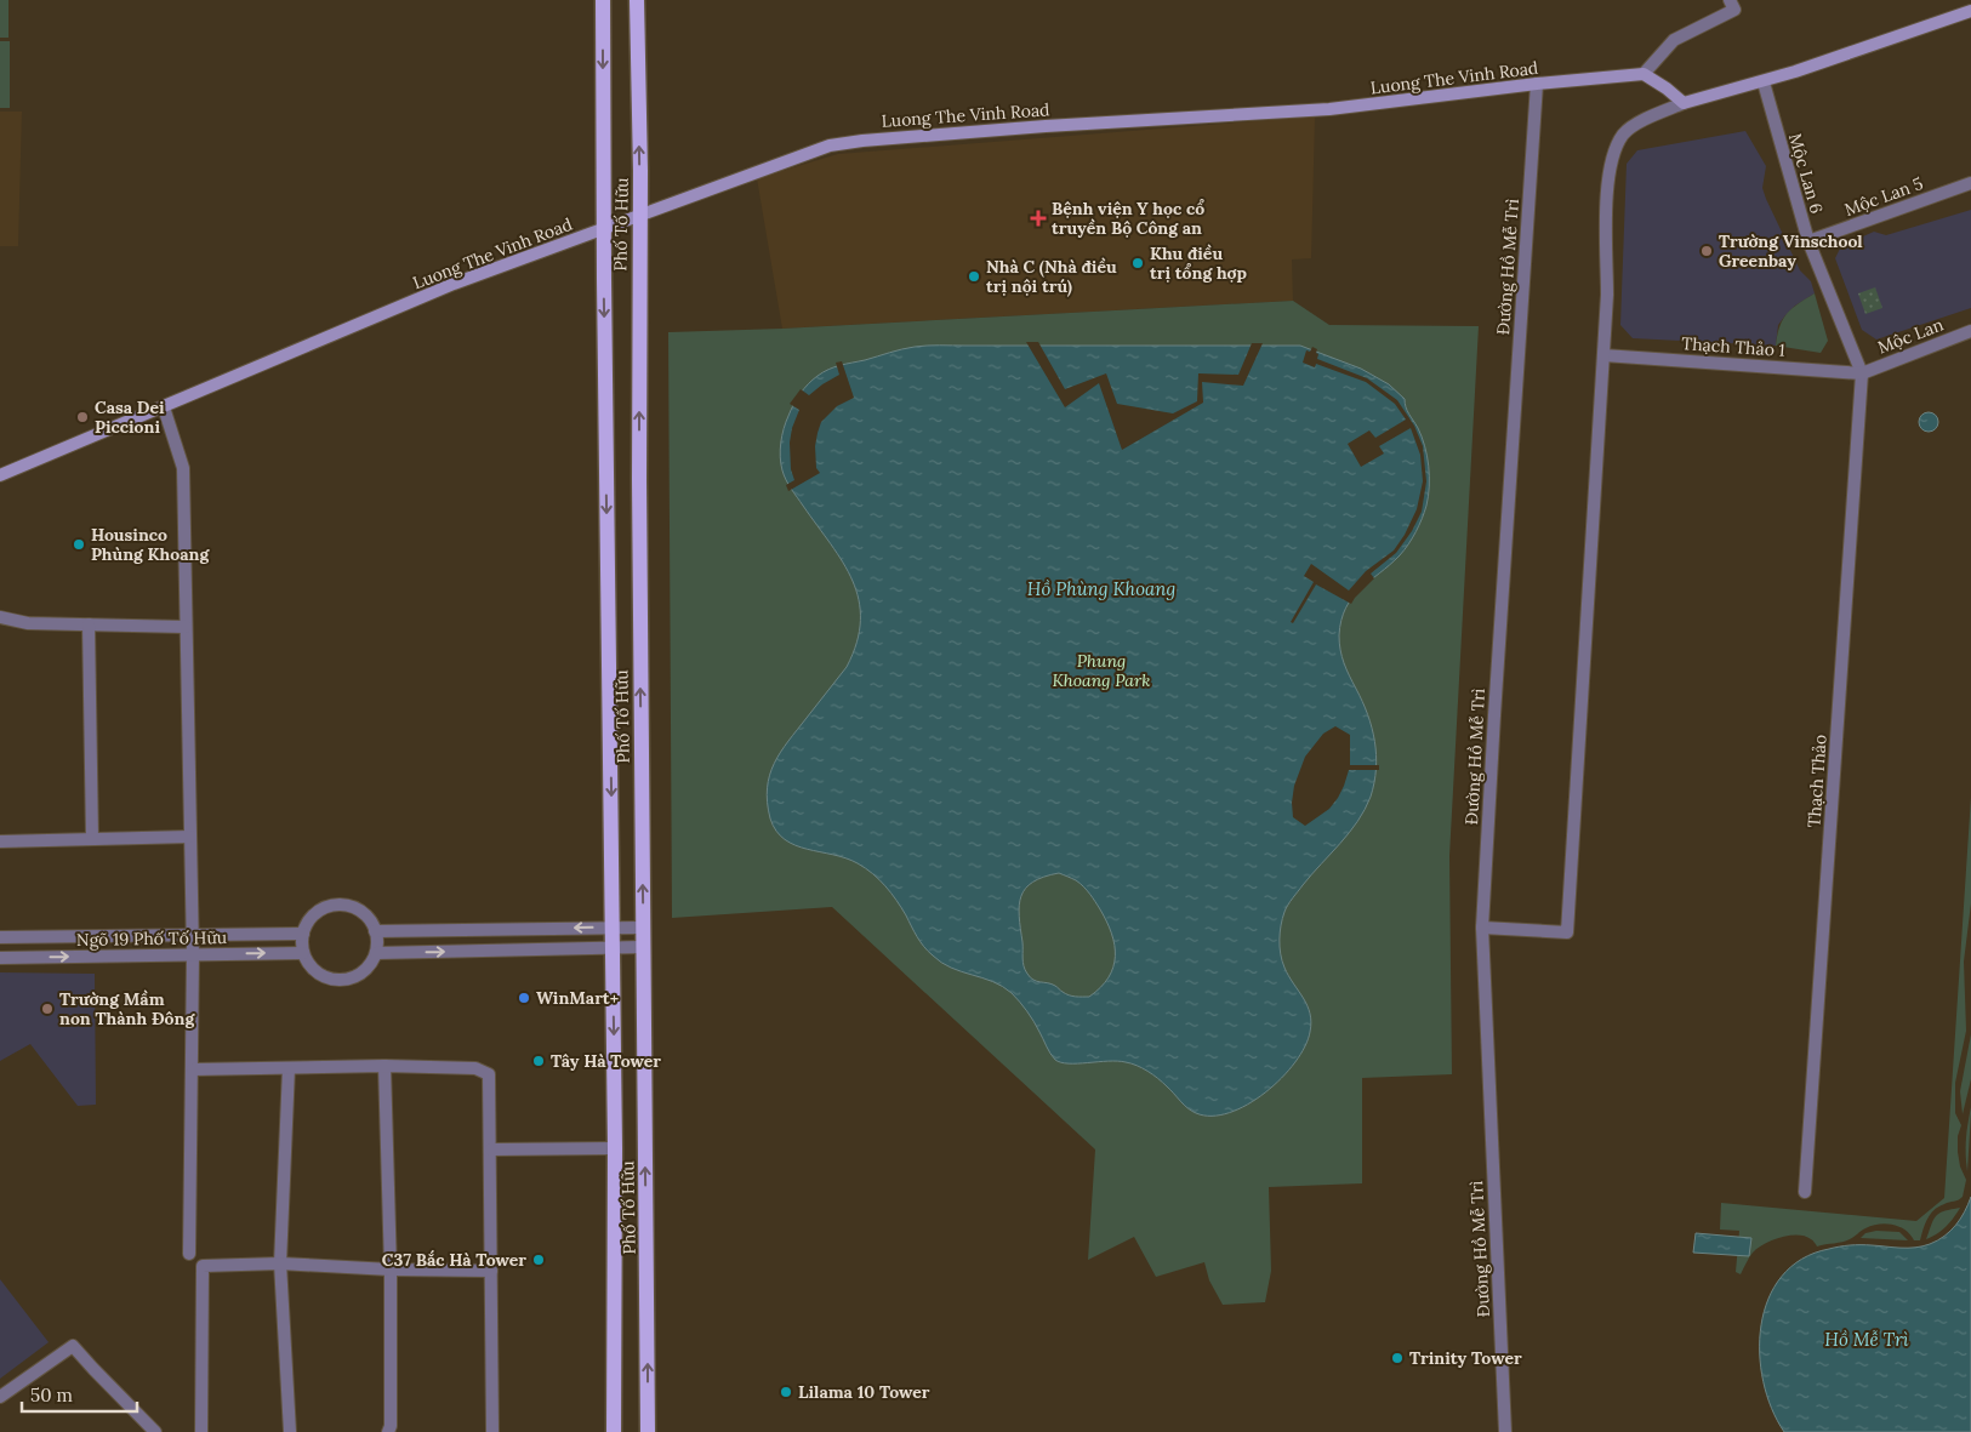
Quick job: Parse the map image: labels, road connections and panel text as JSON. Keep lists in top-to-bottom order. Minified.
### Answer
{"streets":{"main road":["Phố Tố Hữu"],"street":["Luong The Vinh Road","Mộc Lan 6","Mộc Lan 5","Đường Hồ Mễ Trì","Mộc Lan","Thạch Thảo 1","Thạch Thảo","Ngõ 19 Phố Tố Hữu"]},"crossings":[["Luong The Vinh Road","Phố Tố Hữu"],["Luong The Vinh Road","Đường Hồ Mễ Trì"],["Mộc Lan 6","Mộc Lan 5"],["Mộc Lan 6","Mộc Lan"],["Mộc Lan 6","Thạch Thảo 1"],["Mộc Lan 6","Thạch Thảo"],["Mộc Lan","Thạch Thảo 1"],["Mộc Lan","Thạch Thảo"],["Thạch Thảo 1","Thạch Thảo"]],"water":["Hồ Phùng Khoang","Hồ Mễ Trì"],"parks":["Phung Khoang Park"],"places":{"health":["Bệnh viện Y học cổ truyền Bộ Công an"],"other":["Trường Vinschool Greenbay","Khu điều trị tổng hợp","Nhà C (Nhà điều trị nội trú)","Casa Dei Piccioni","Housinco Phùng Khoang","WinMart+","Trường Mầm non Thành Đông","Tây Hà Tower","C37 Bắc Hà Tower","Trinity Tower","Lilama 10 Tower"]},"scale_bar":"50 m"}
